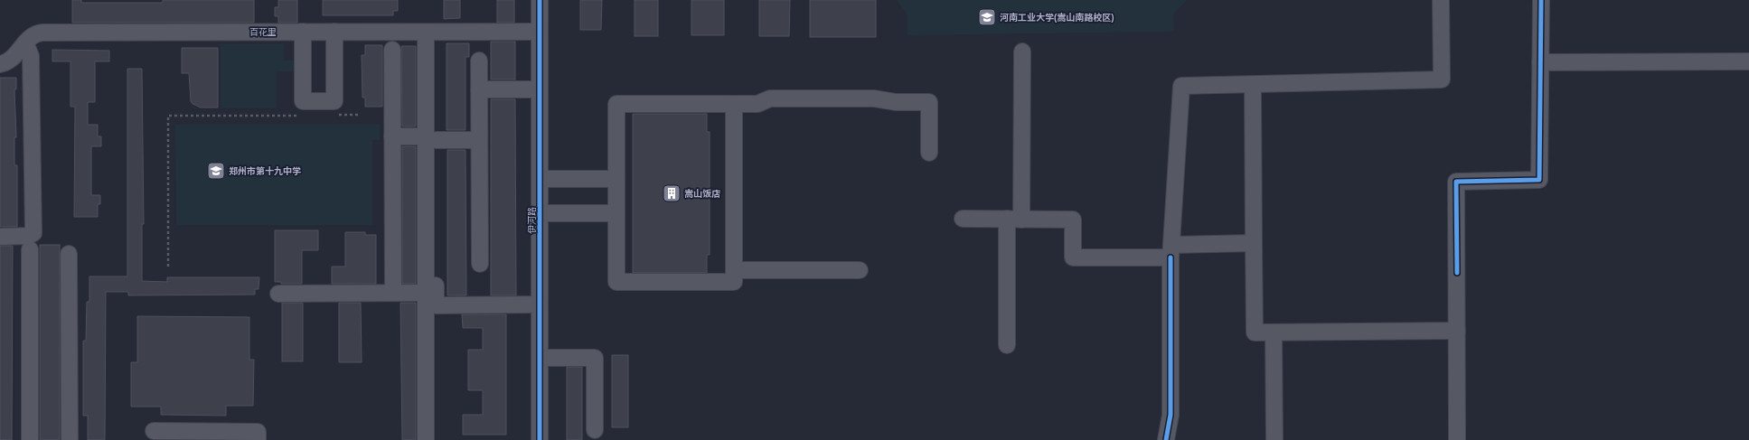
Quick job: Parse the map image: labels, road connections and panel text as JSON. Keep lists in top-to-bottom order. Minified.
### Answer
{"streets":{"street":["百花里","伊河路"]},"crossings":[["百花里","伊河路"]],"places":{"school or university":["河南工业大学(嵩山南路校区)","郑州市第十九中学"],"building":["嵩山饭店"]}}
